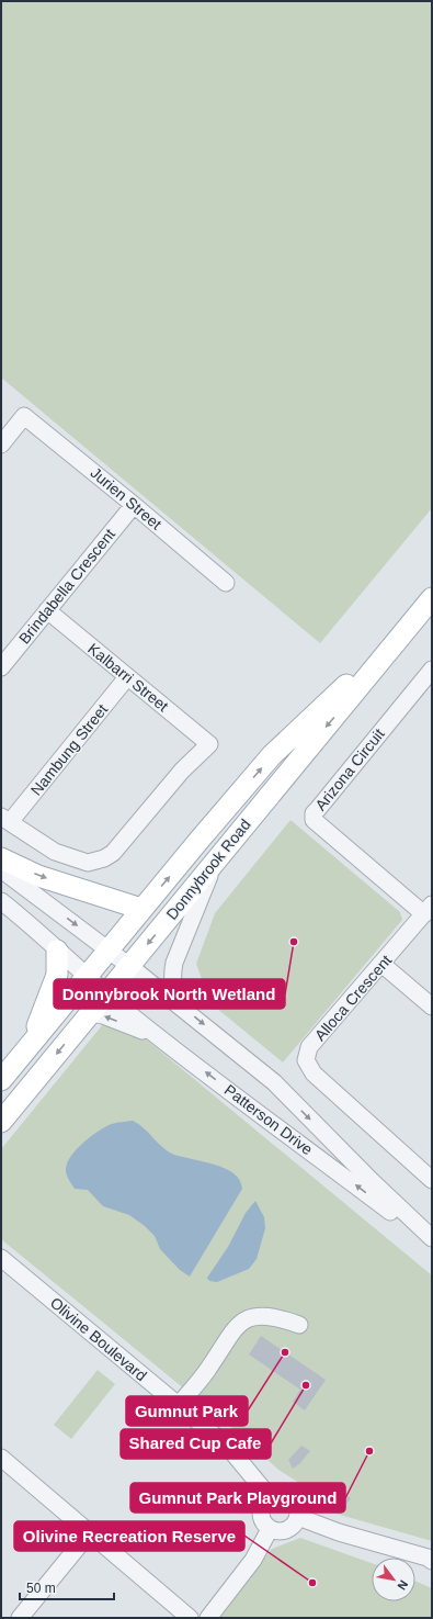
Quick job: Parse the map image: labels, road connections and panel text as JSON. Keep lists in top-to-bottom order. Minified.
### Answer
{"streets":{"main road":["Donnybrook Road"],"street":["Jurien Street","Brindabella Crescent","Kalbarri Street","Nambung Street","Arizona Circuit","Alloca Crescent","Patterson Drive","Olivine Boulevard"]},"crossings":[["Jurien Street","Brindabella Crescent"],["Brindabella Crescent","Kalbarri Street"],["Kalbarri Street","Nambung Street"],["Arizona Circuit","Alloca Crescent"],["Donnybrook Road","Patterson Drive"]],"places":["Donnybrook North Wetland","Gumnut Park","Shared Cup Cafe","Gumnut Park Playground","Olivine Recreation Reserve"],"scale_bar":"50 m","north":"bottom right"}
